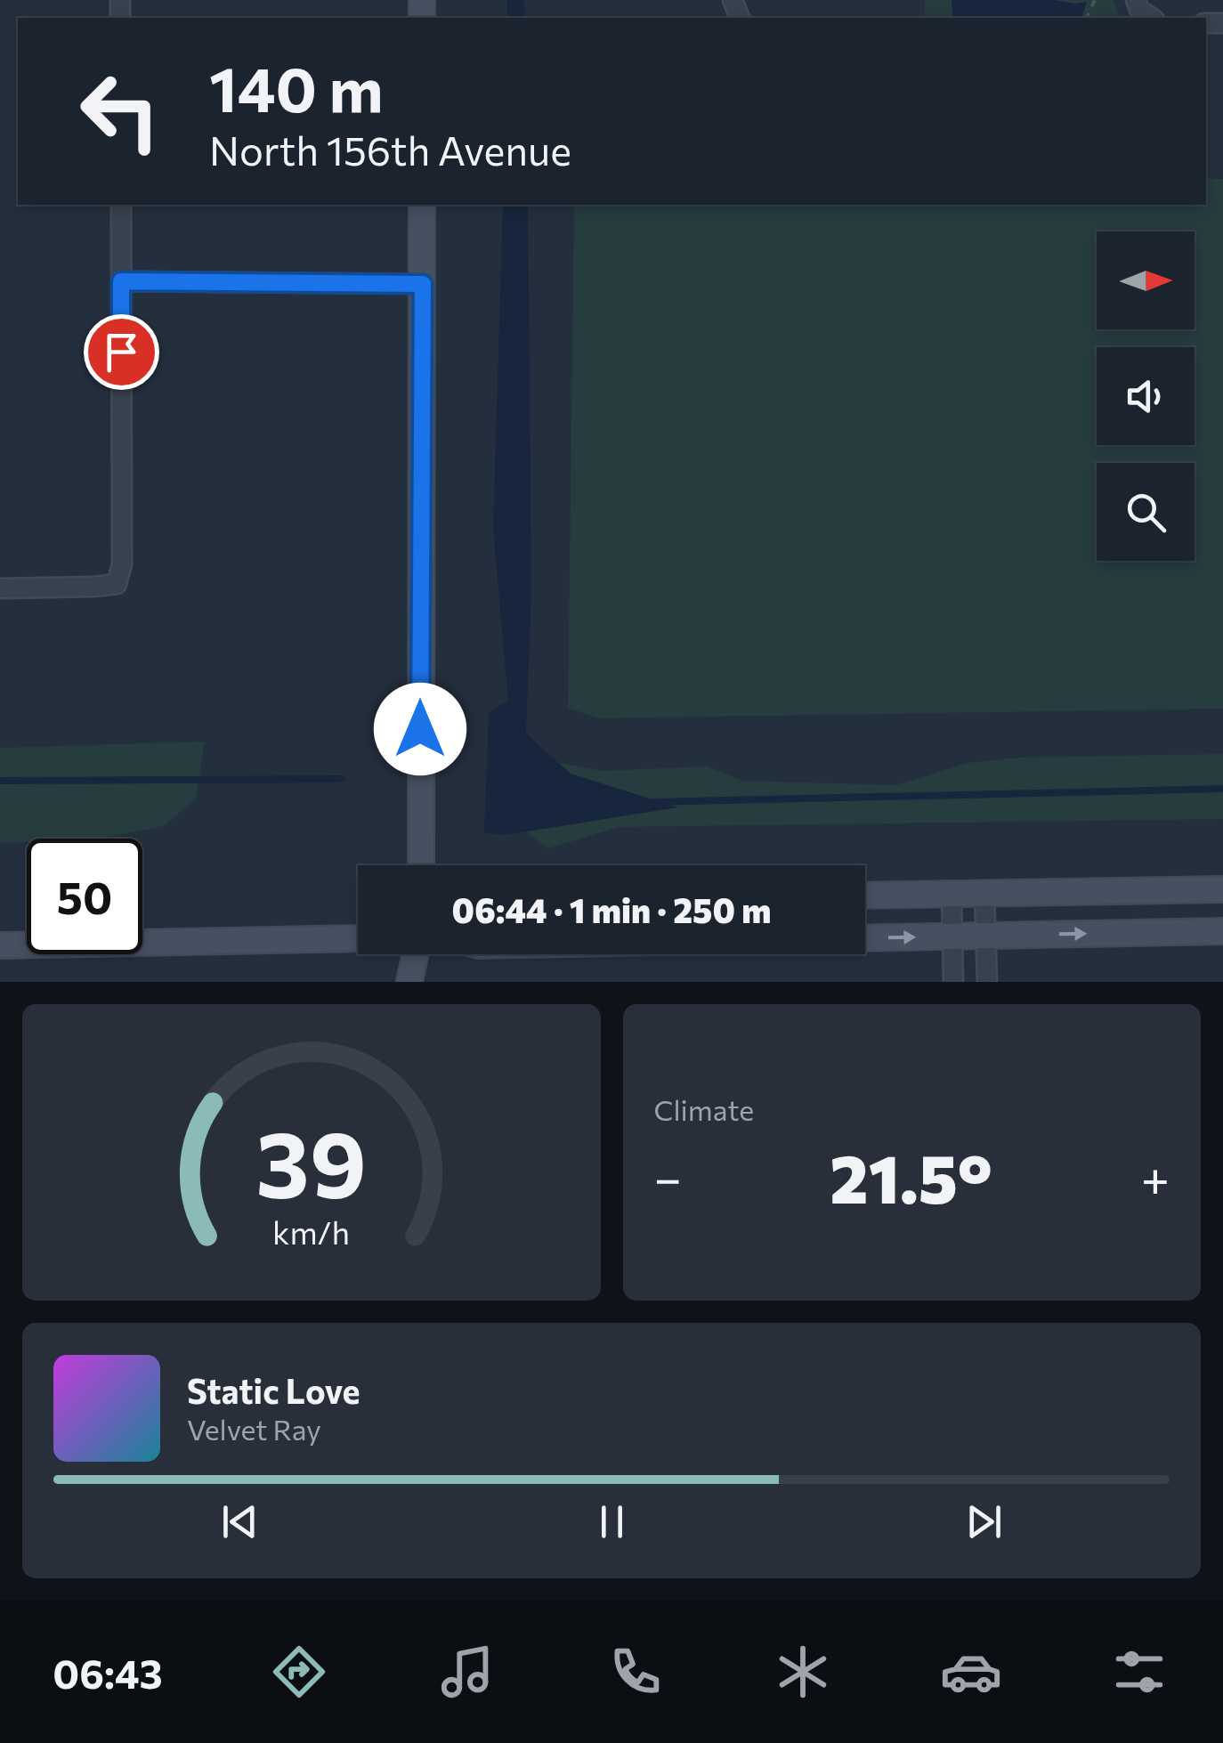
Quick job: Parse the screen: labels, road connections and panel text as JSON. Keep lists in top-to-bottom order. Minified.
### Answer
{"north":"right","page":{"turn":["140 m","North 156th Avenue"],"limit":"50","trip":"06:44 · 1 min · 250 m","tile":"Climate","heat":["−","21.5°","+"],"song":["Static Love","Velvet Ray"],"tabs":"06:43","gauge":["39","km/h"]}}
